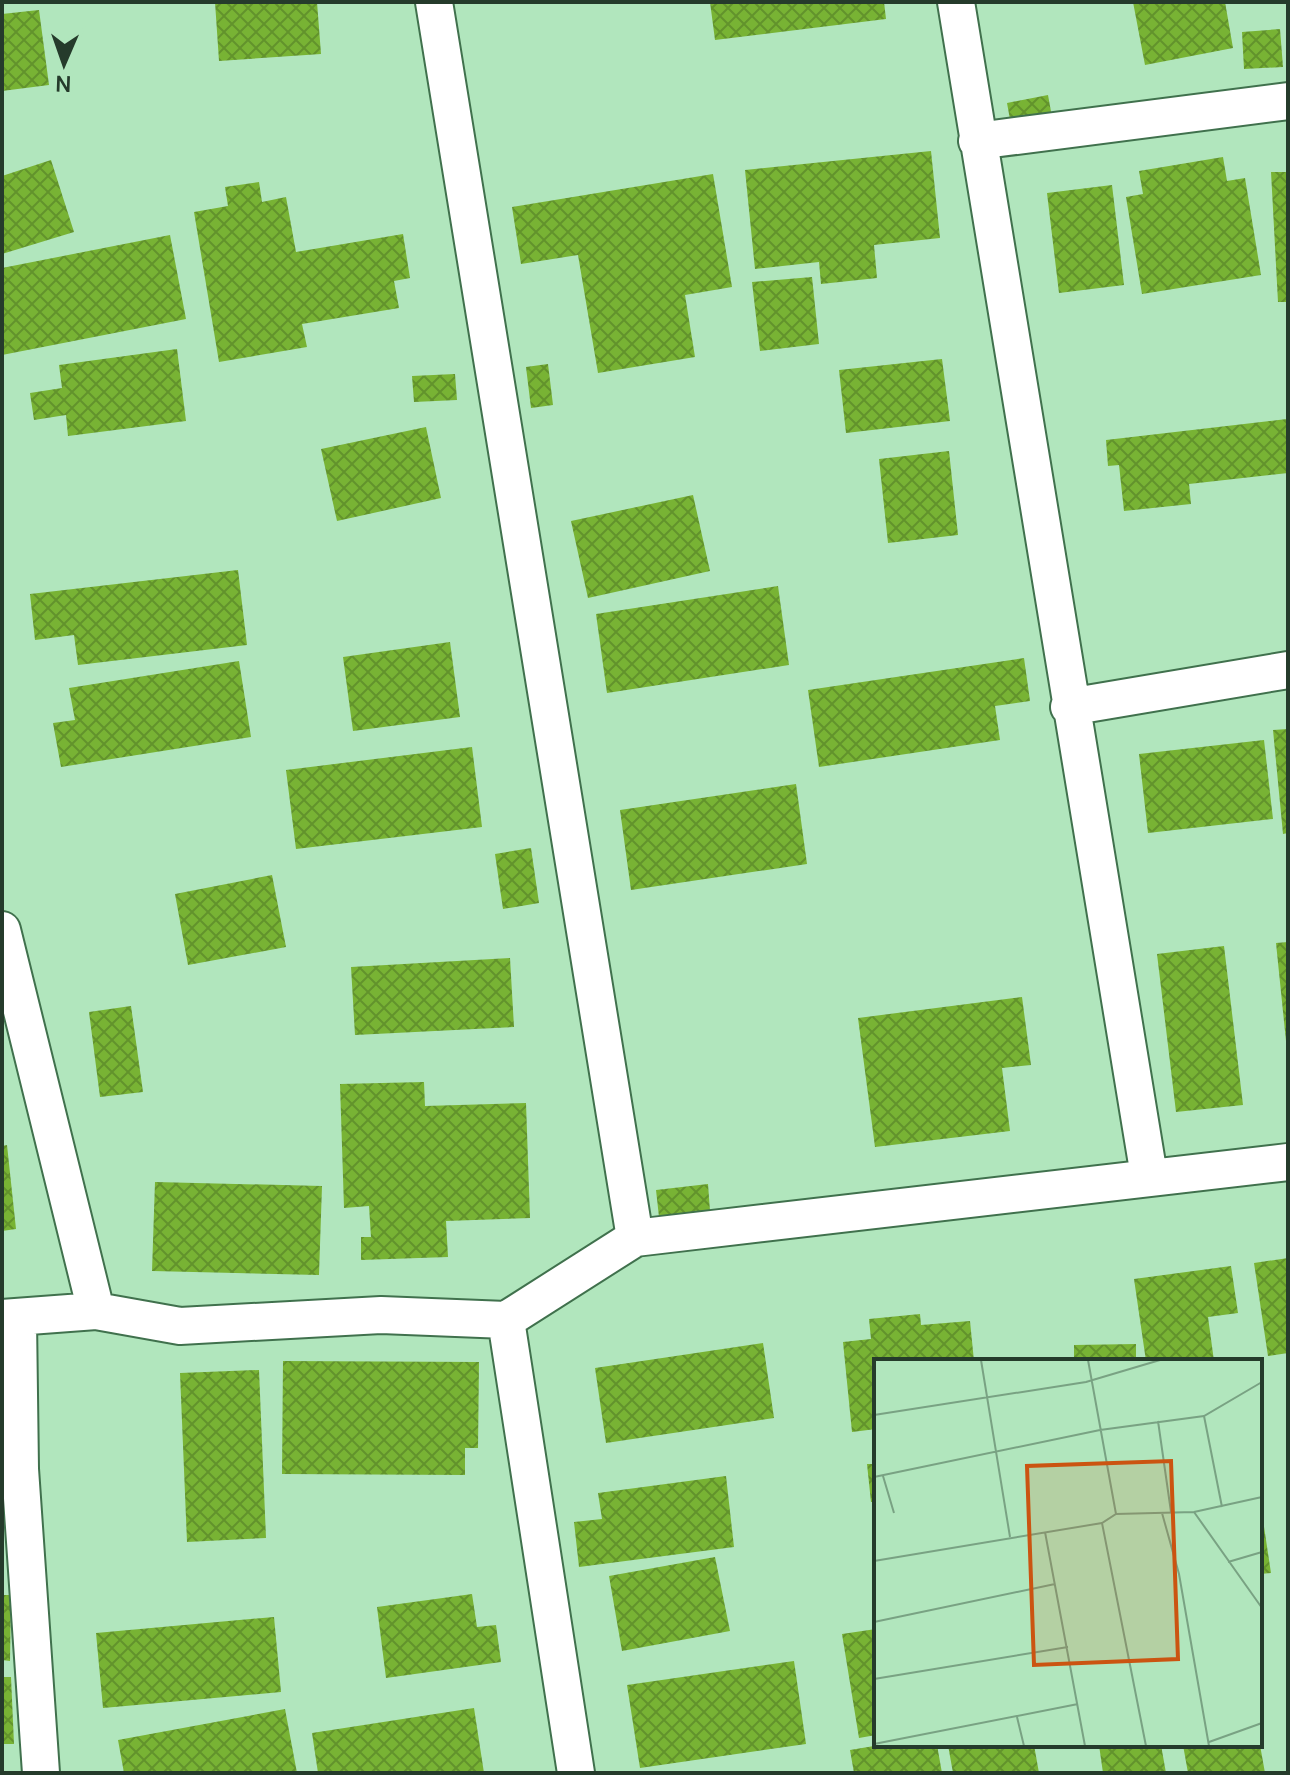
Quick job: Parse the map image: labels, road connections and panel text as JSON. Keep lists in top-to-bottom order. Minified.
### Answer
{"north":"bottom"}
